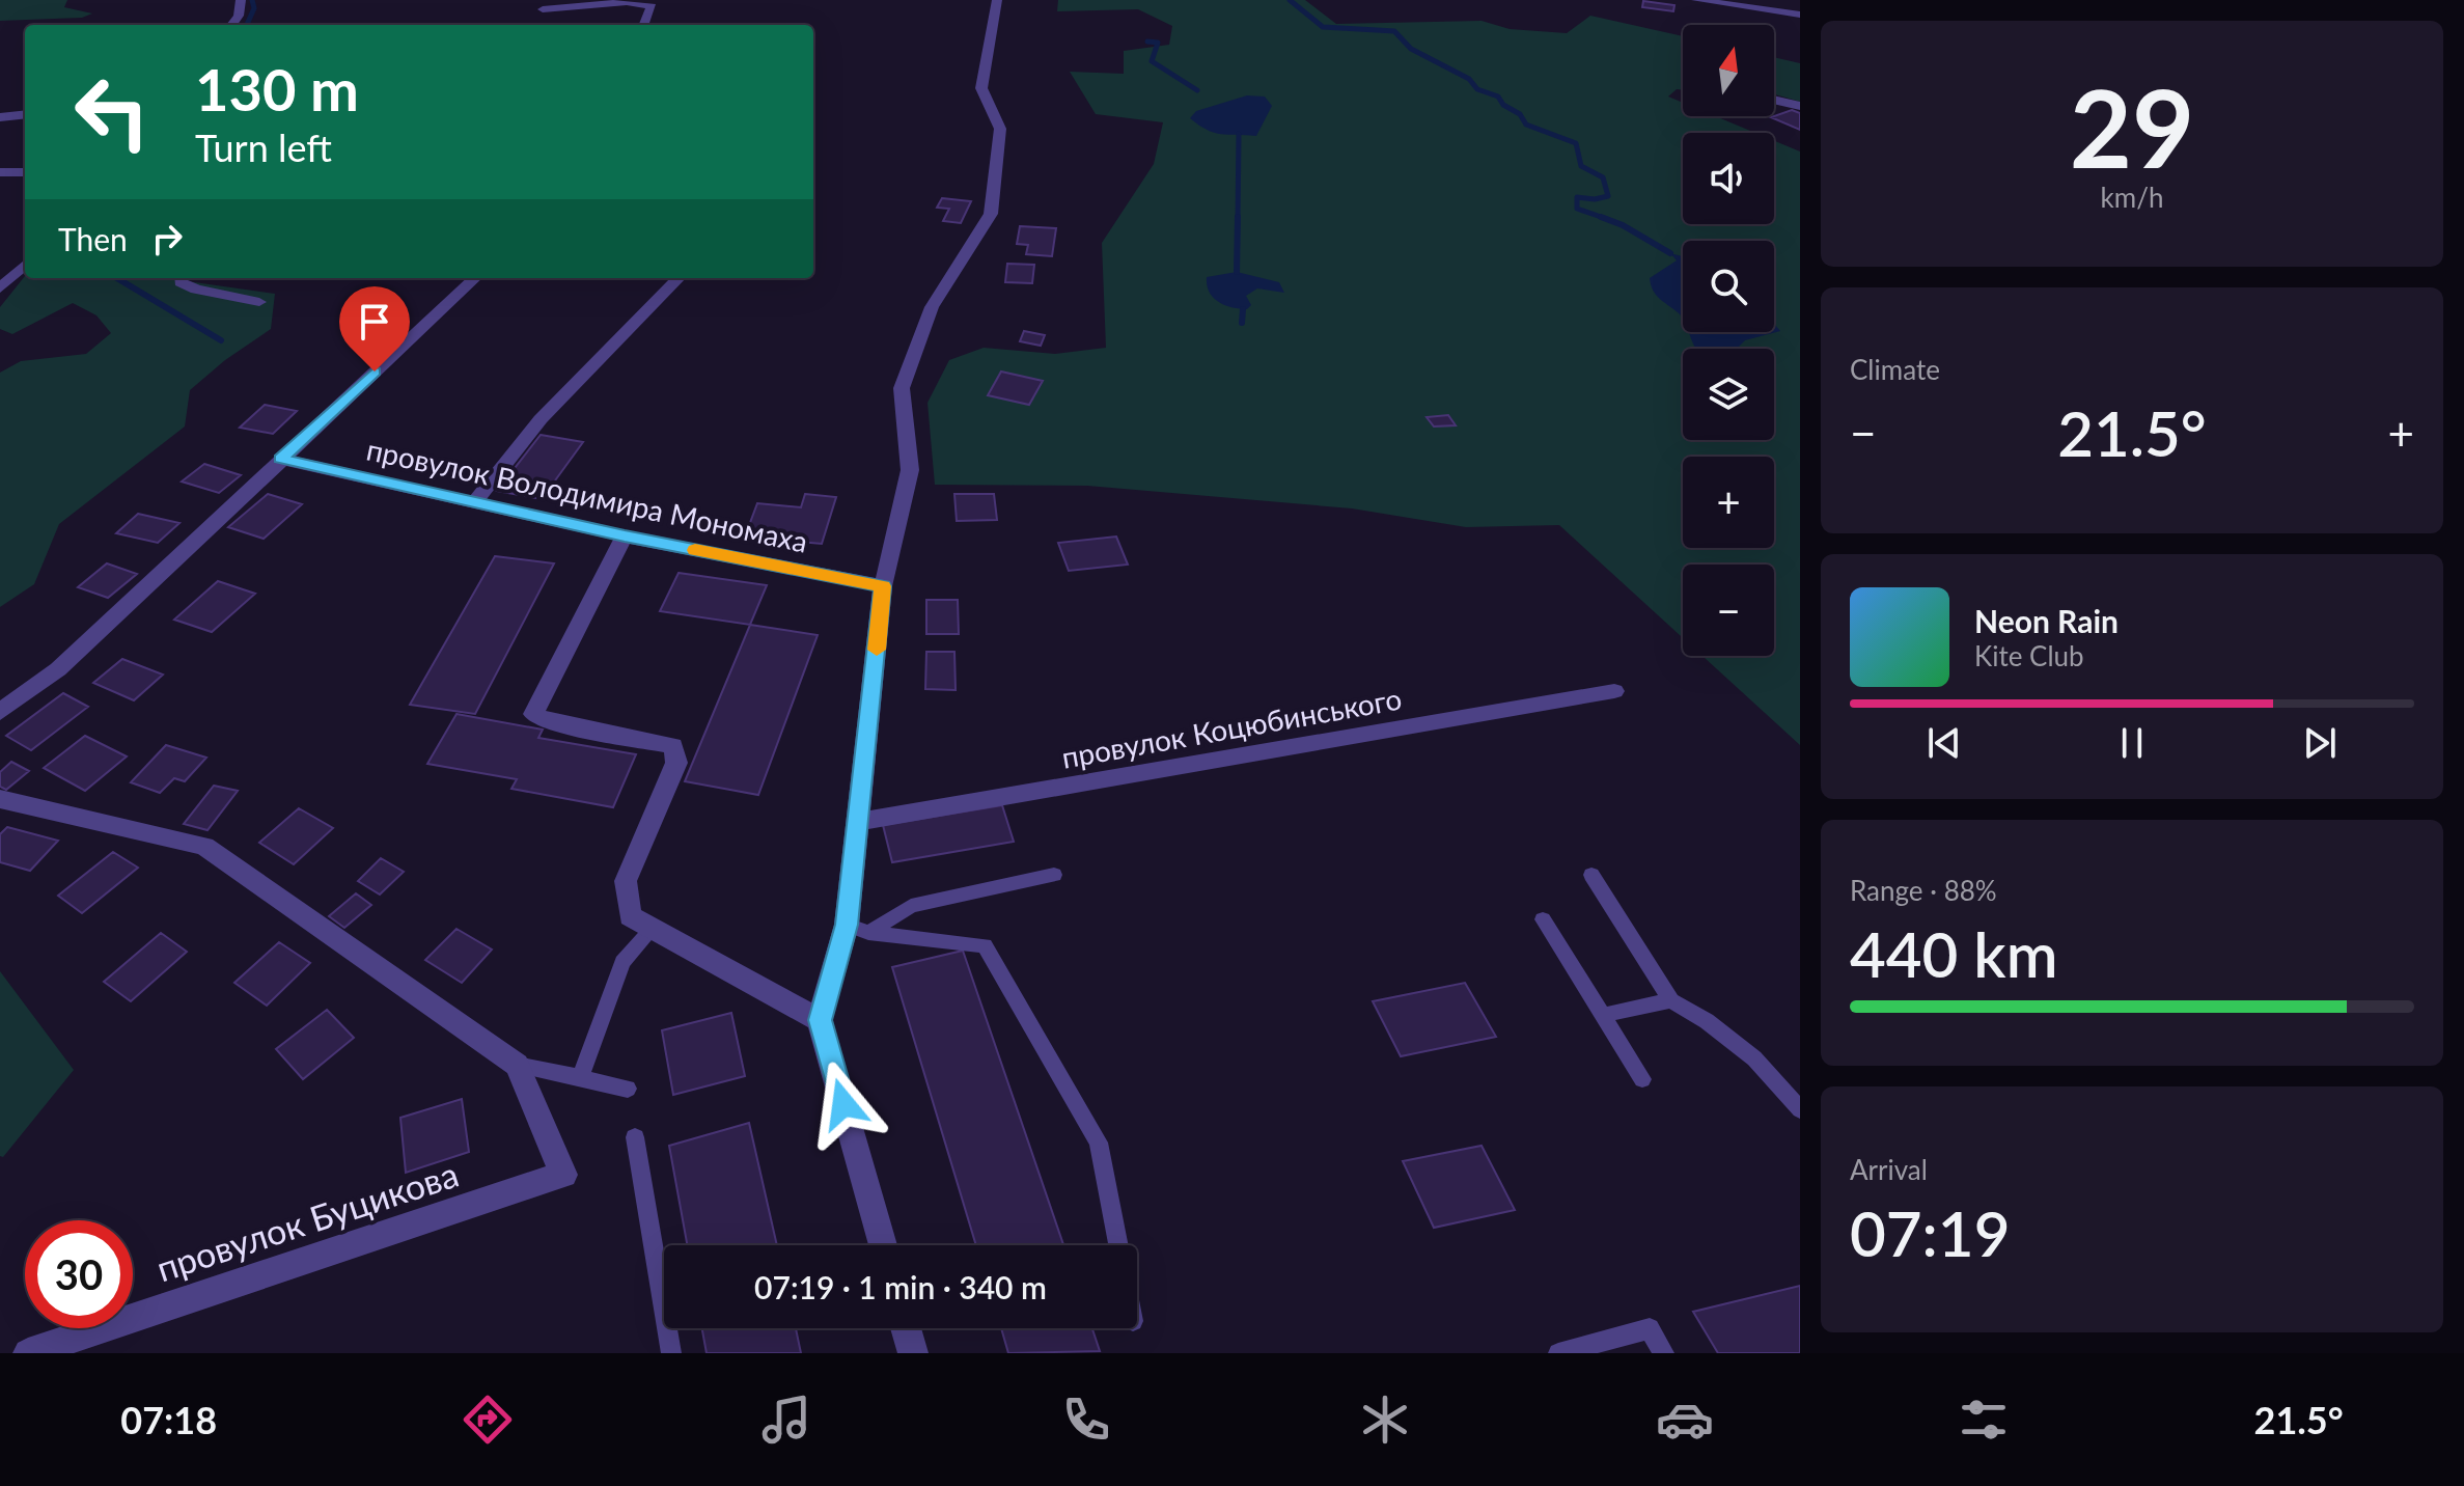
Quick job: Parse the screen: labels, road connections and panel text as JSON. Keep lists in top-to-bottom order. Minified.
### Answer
{"streets":{"street":["провулок Володимира Мономаха","провулок Коцюбинського","провулок Буцикова"]},"north":"top","page":{"tile":[["29","km/h"],"Climate",["Range · 88%","440 km"],["Arrival","07:19"]],"map_buttons":["+","−"],"turn":["130 m","Turn left"],"then":"Then","heat":["−","21.5°","+"],"song":["Neon Rain","Kite Club"],"limit":"30","trip":"07:19 · 1 min · 340 m","tabs":["07:18","21.5°"]}}
